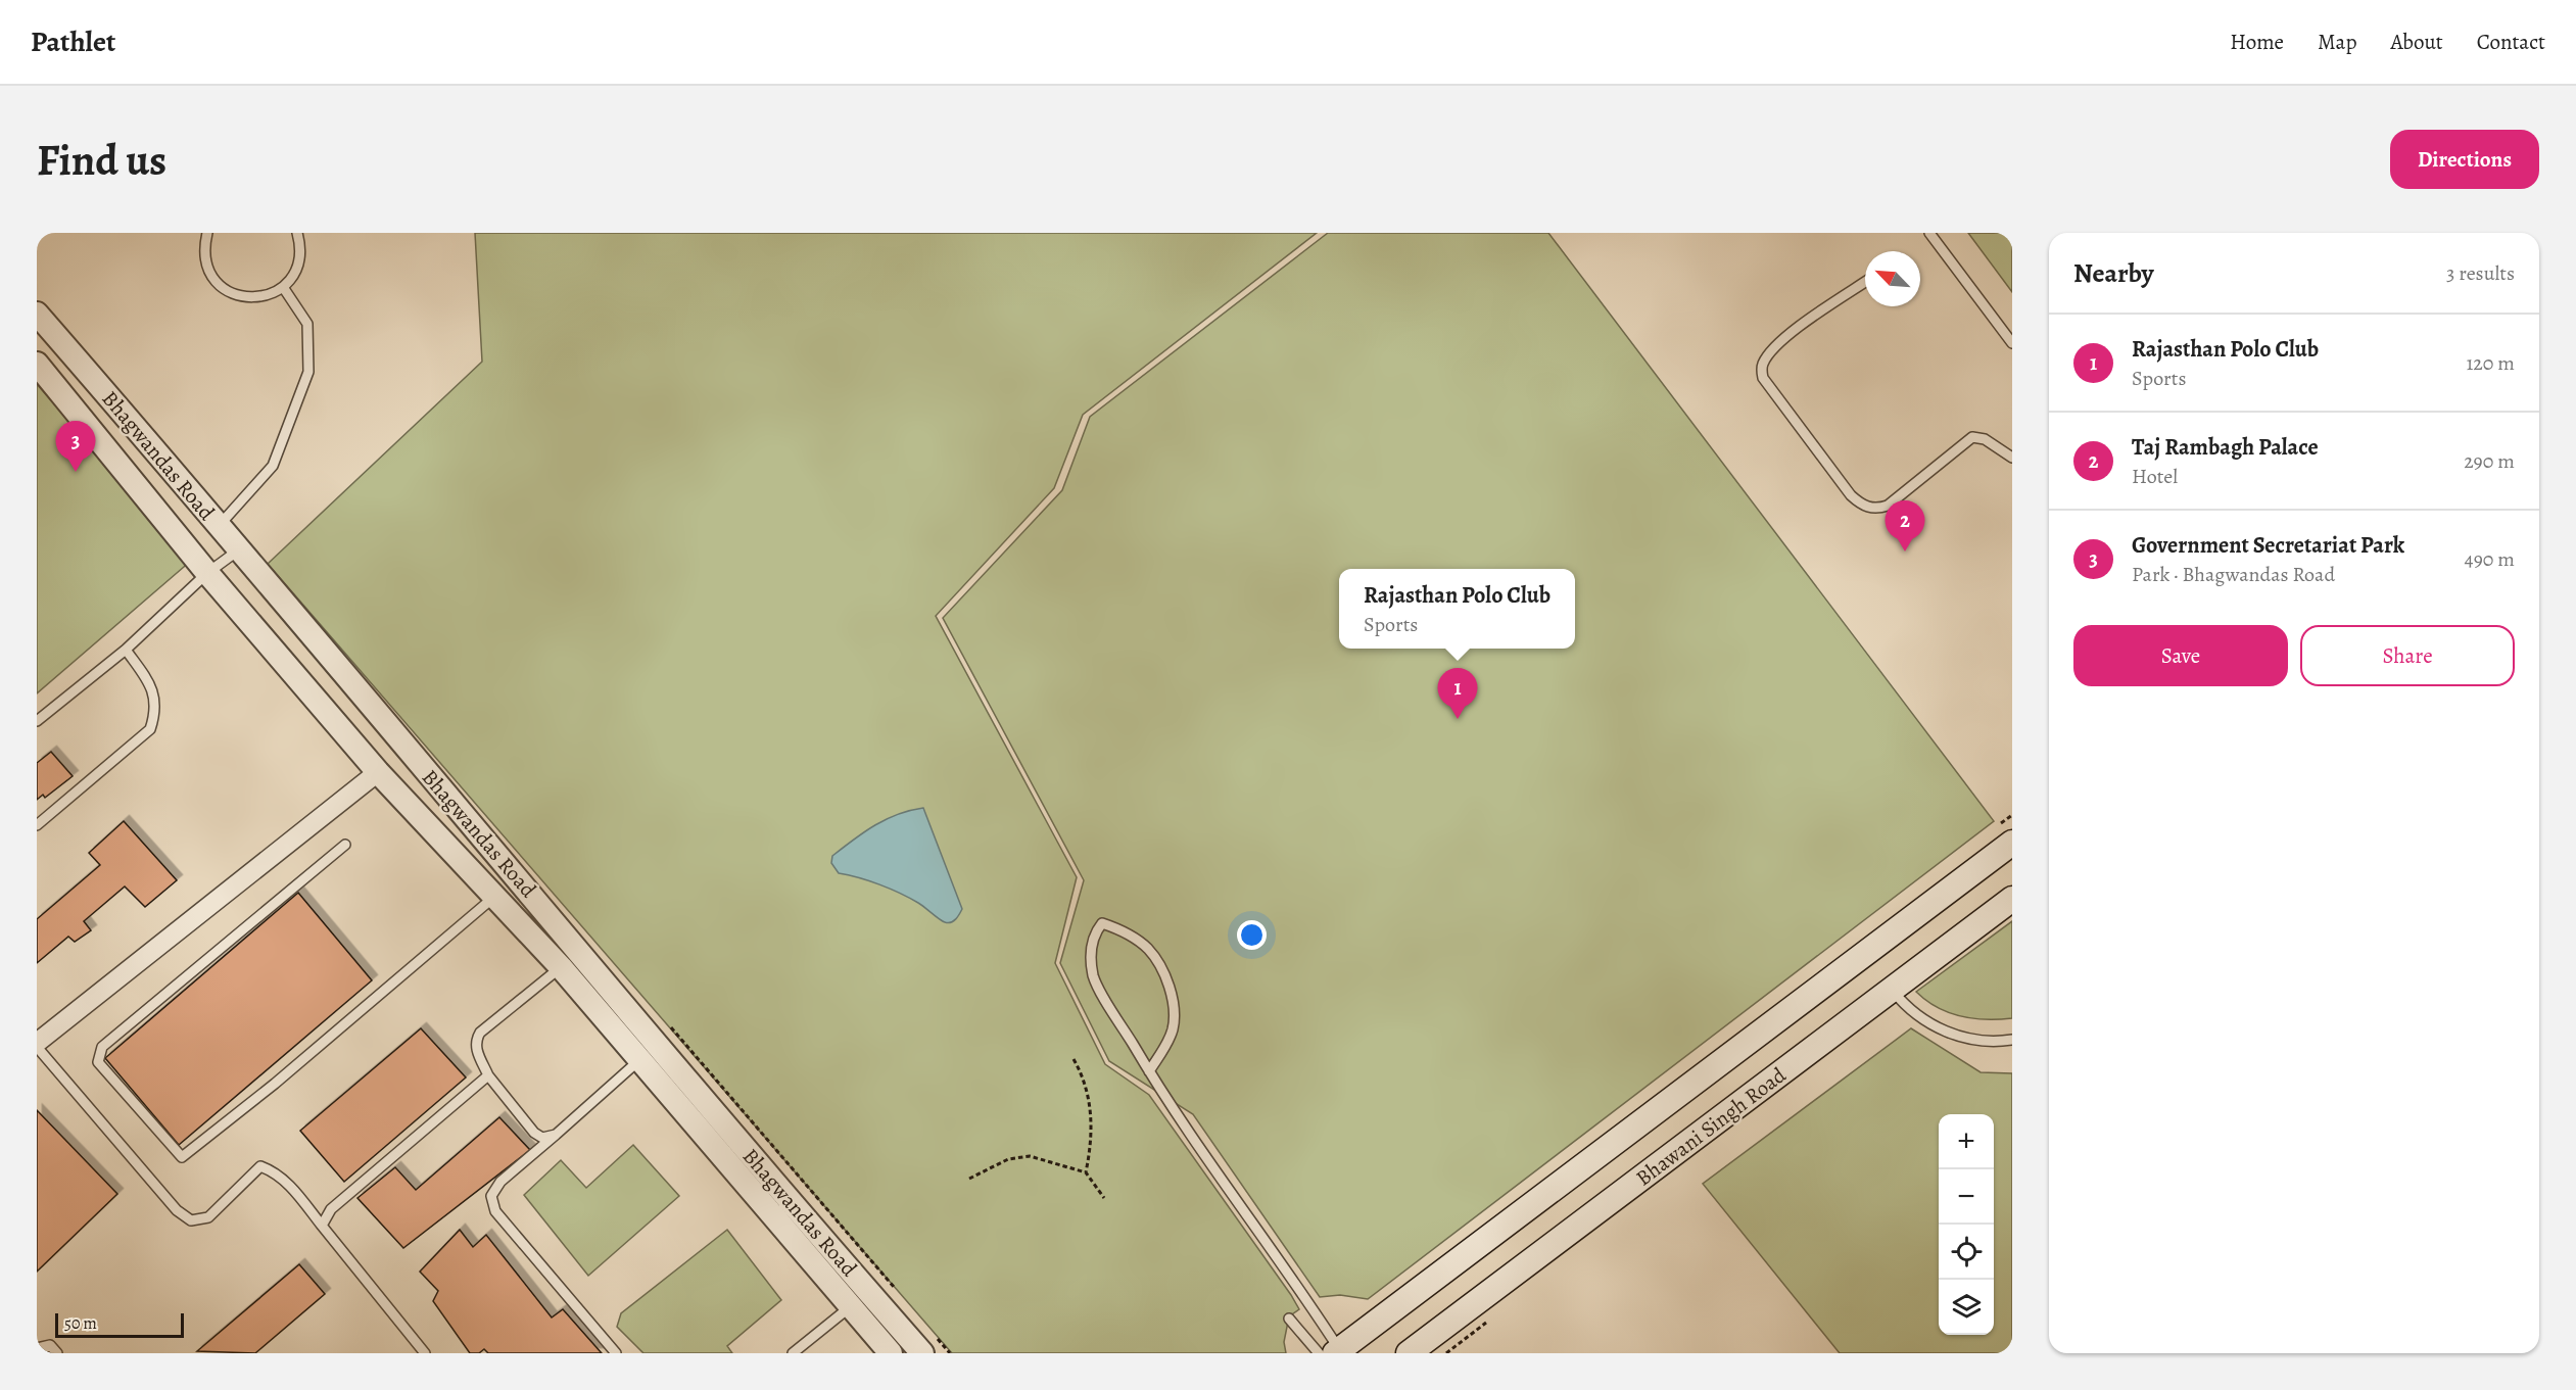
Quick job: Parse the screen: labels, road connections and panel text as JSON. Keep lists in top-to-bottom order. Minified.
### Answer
{"streets":{"main road":["Bhawani Singh Road"],"street":["Bhagwandas Road"]},"scale_bar":"50 m","north":"top left","page":{"header":"Pathlet","nav":["Home","Map","About","Contact"],"buttons":["Directions",["Save","Share"]],"title":"Find us","heading":["Nearby","3 results"],"list":[{"mark":"1","name":"Rajasthan Polo Club","note":"Sports","value":"120 m"},{"mark":"2","name":"Taj Rambagh Palace","note":"Hotel","value":"290 m"},{"mark":"3","name":"Government Secretariat Park","note":"Park · Bhagwandas Road","value":"490 m"}],"pins":["3","2","1"],"popup":["Rajasthan Polo Club","Sports"],"map_buttons":["+","−"],"scale":"50 m"}}
